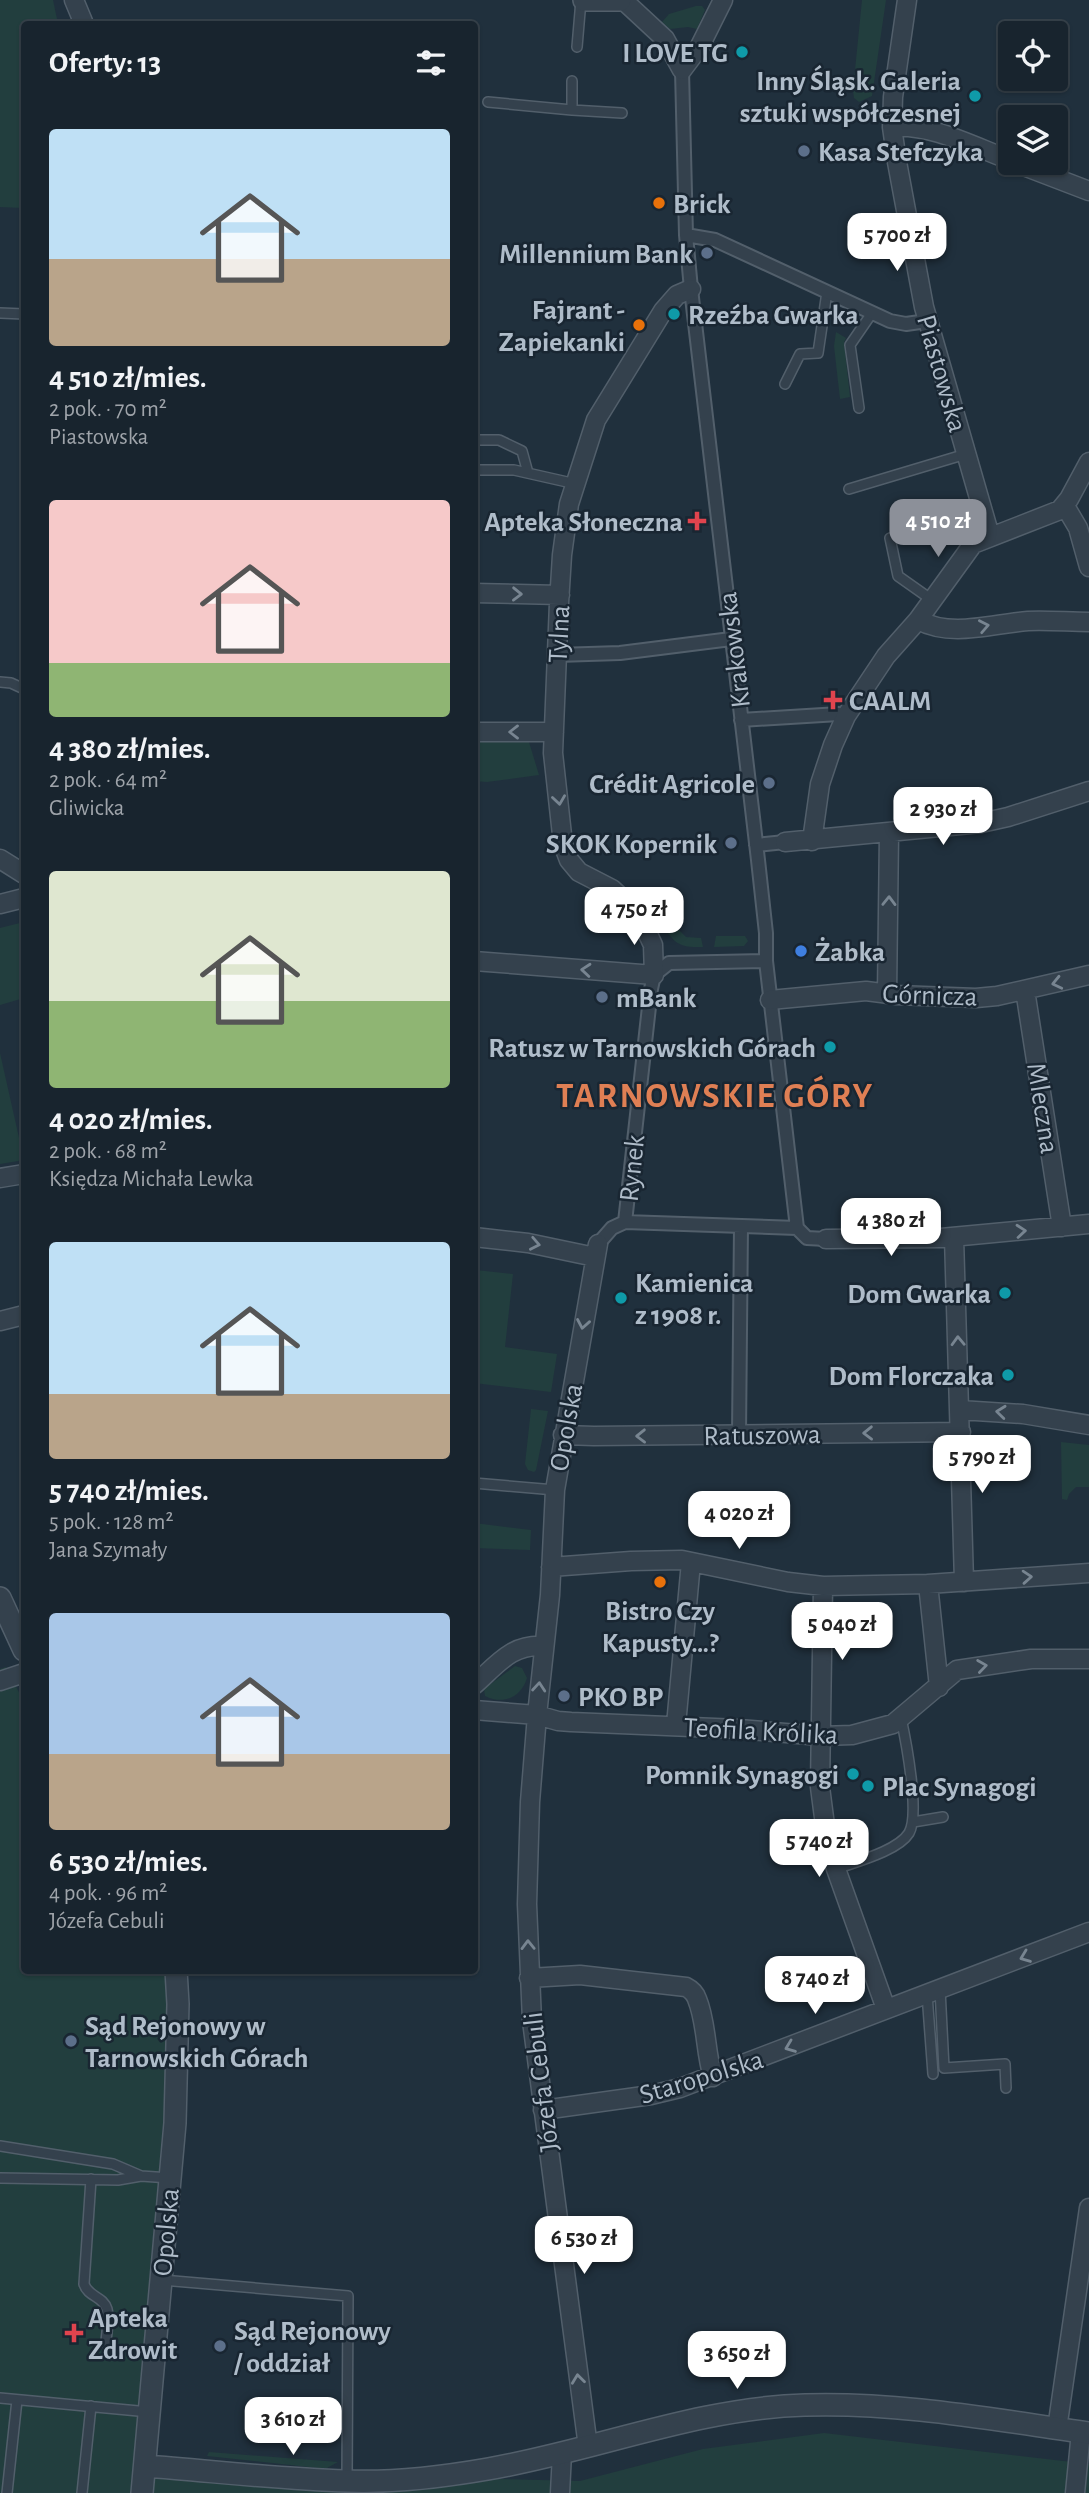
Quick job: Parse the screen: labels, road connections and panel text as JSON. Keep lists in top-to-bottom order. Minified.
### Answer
{"streets":{"street":["Piastowska","Tylna","Krakowska","Górnicza","Mleczna","Rynek","Opolska","Ratuszowa","Teofila Królika","Staropolska","Józefa Cebuli"]},"crossings":[["Tylna","Krakowska"],["Tylna","Rynek"],["Krakowska","Górnicza"],["Krakowska","Rynek"],["Górnicza","Mleczna"],["Opolska","Ratuszowa"],["Opolska","Teofila Królika"],["Opolska","Józefa Cebuli"],["Teofila Królika","Józefa Cebuli"],["Staropolska","Józefa Cebuli"]],"one_way":["Staropolska","Józefa Cebuli"],"districts":["TARNOWSKIE GÓRY"],"places":{"other":["I LOVE TG","Inny Śląsk. Galeria sztuki współczesnej","Kasa Stefczyka","Brick","Millennium Bank","Rzeźba Gwarka","Fajrant - Zapiekanki","Crédit Agricole","SKOK Kopernik","Żabka","mBank","Ratusz w Tarnowskich Górach","Dom Gwarka","Kamienica z 1908 r.","Dom Florczaka","Bistro Czy Kapusty…?","PKO BP","Pomnik Synagogi","Plac Synagogi","Sąd Rejonowy w Tarnowskich Górach","Sąd Rejonowy / oddział"],"health":["Apteka Słoneczna","CAALM","Apteka Zdrowit"]},"page":{"heading":"Oferty: 13","list":[{"name":"4 510 zł/mies.","note":"2 pok. · 70 m² · Piastowska"},{"name":"4 380 zł/mies.","note":"2 pok. · 64 m² · Gliwicka"},{"name":"4 020 zł/mies.","note":"2 pok. · 68 m² · Księdza Michała Lewka"},{"name":"5 740 zł/mies.","note":"5 pok. · 128 m² · Jana Szymały"},{"name":"6 530 zł/mies.","note":"4 pok. · 96 m² · Józefa Cebuli"}],"price":["5 700 zł","4 510 zł","2 930 zł","4 750 zł","4 380 zł","5 790 zł","4 020 zł","5 040 zł","5 740 zł","8 740 zł","6 530 zł","3 650 zł","3 610 zł"]}}
